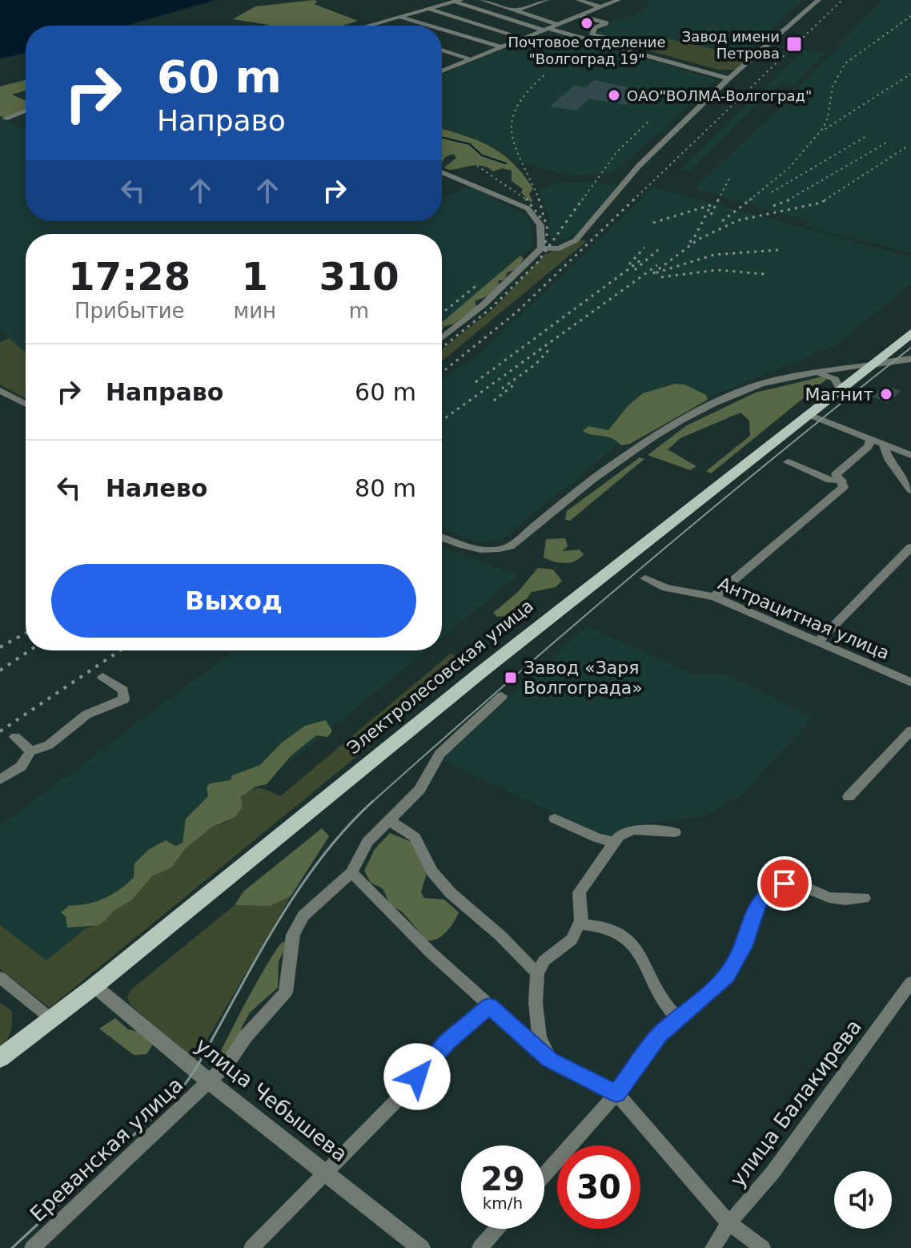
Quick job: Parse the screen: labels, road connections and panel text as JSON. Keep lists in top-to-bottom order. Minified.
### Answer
{"streets":{"main road":["Электролесовская улица"],"street":["Антрацитная улица","улица Чебышева","улица Балакирева","Ереванская улица"]},"crossings":[["Электролесовская улица","улица Чебышева"],["улица Чебышева","Ереванская улица"]],"places":{"other":["Почтовое отделение \"Волгоград 19\"","ОАО\"ВОЛМА-Волгоград\"","Магнит"],"transit":["Завод имени Петрова","Завод «Заря Волгограда»"]},"page":{"turn":["60 m","Направо"],"eta":["17:28","Прибытие","1","мин","310","m"],"list":[{"name":"Направо","value":"60 m"},{"name":"Налево","value":"80 m"}],"buttons":"Выход","speed":"29 km/h","limit":"30"}}
